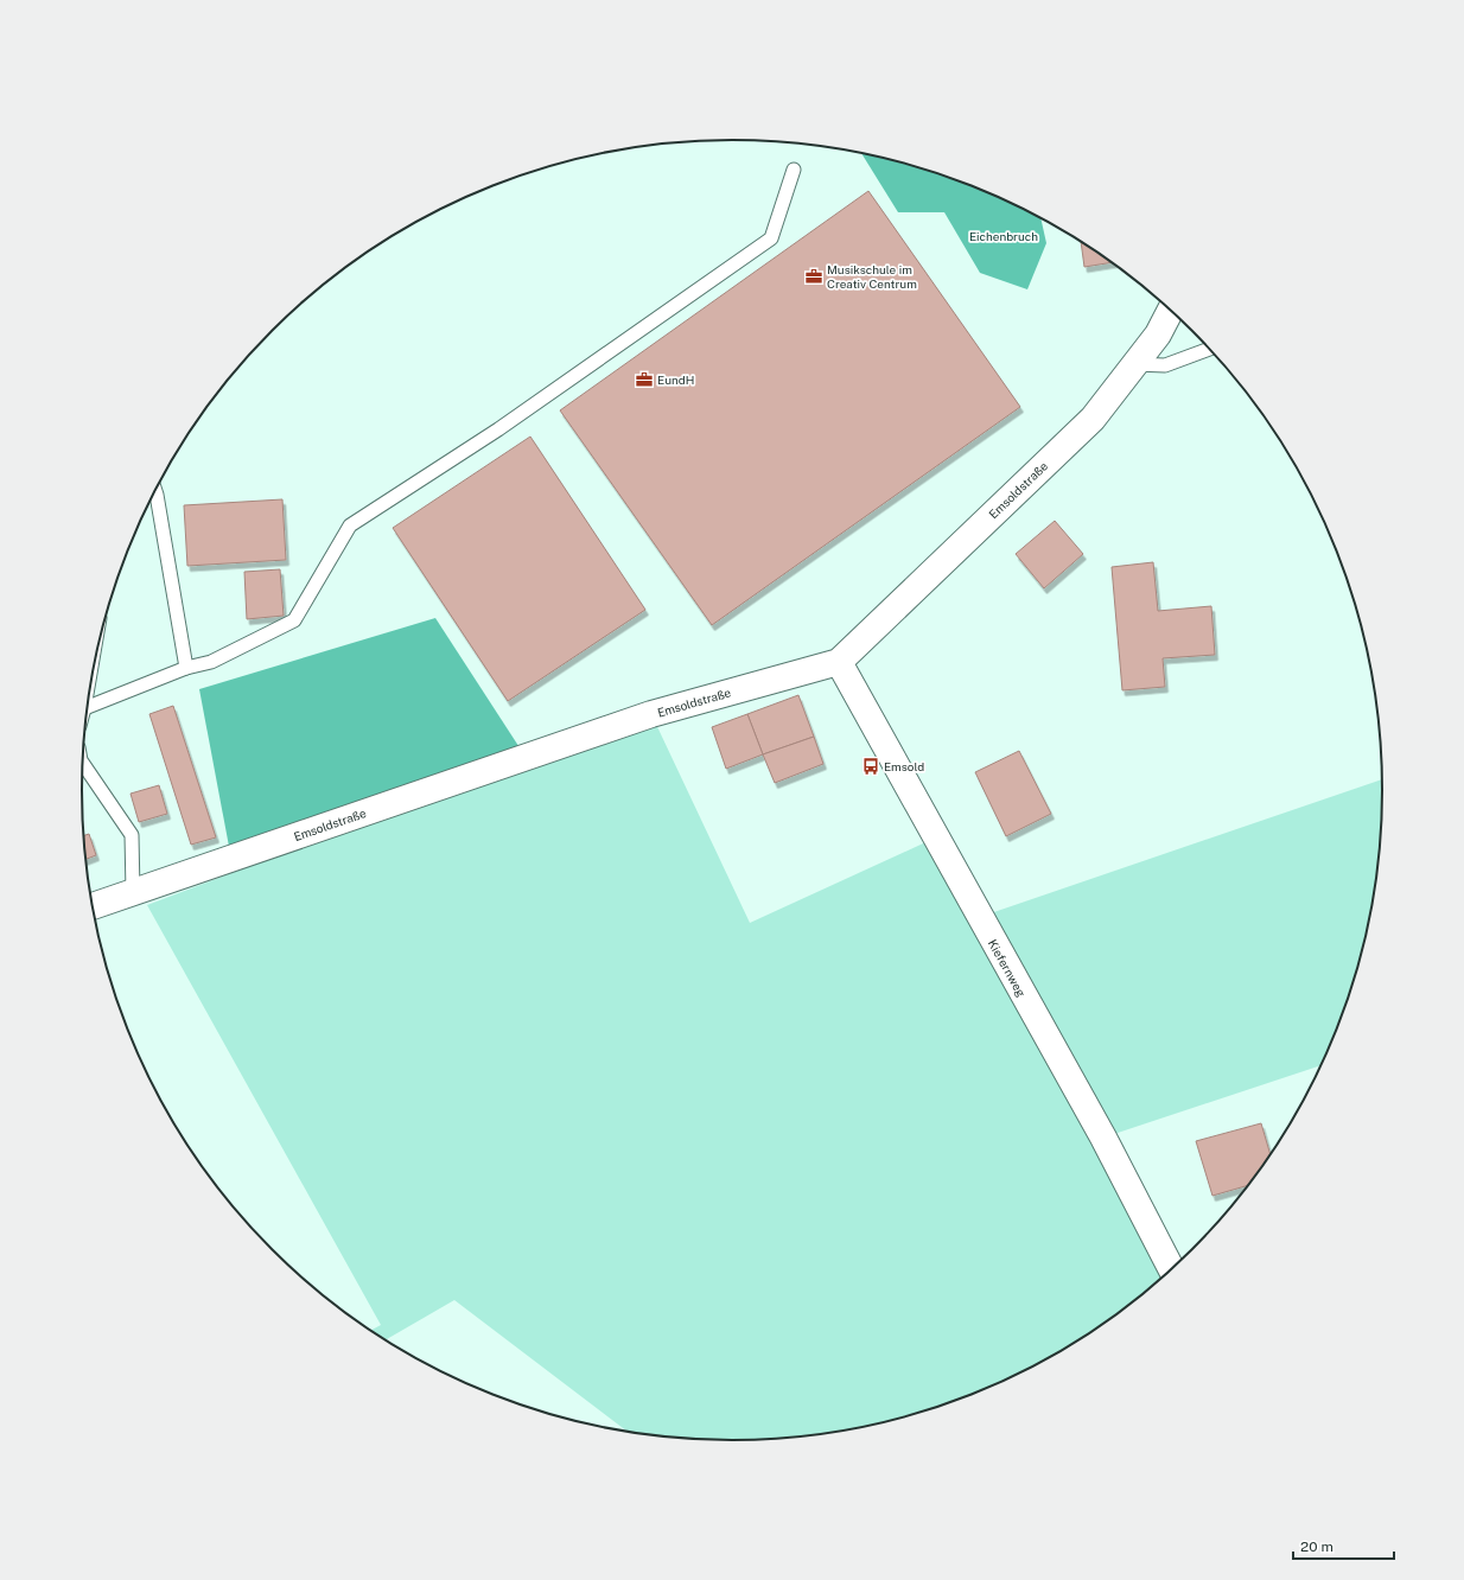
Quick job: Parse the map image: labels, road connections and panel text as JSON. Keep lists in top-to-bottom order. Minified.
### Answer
{"streets":{"street":["Emsoldstraße","Kiefernweg"]},"crossings":[["Emsoldstraße","Kiefernweg"]],"parks":["Eichenbruch"],"places":{"office":["Musikschule im Creativ Centrum","EundH"],"bus stop":["Emsold"]},"scale_bar":"20 m"}
